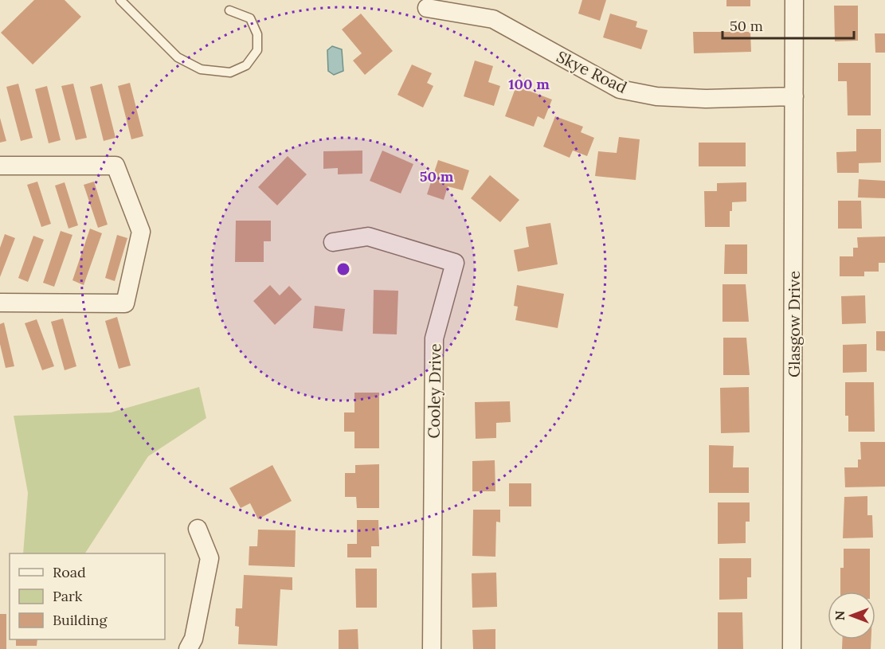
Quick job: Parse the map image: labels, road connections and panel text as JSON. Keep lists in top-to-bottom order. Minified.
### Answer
{"streets":{"street":["Skye Road","Glasgow Drive","Cooley Drive"]},"crossings":[["Skye Road","Glasgow Drive"]],"legend":["Road","Park","Building"],"scale_bar":"50 m","north":"left","rings":["100 m","50 m"]}
